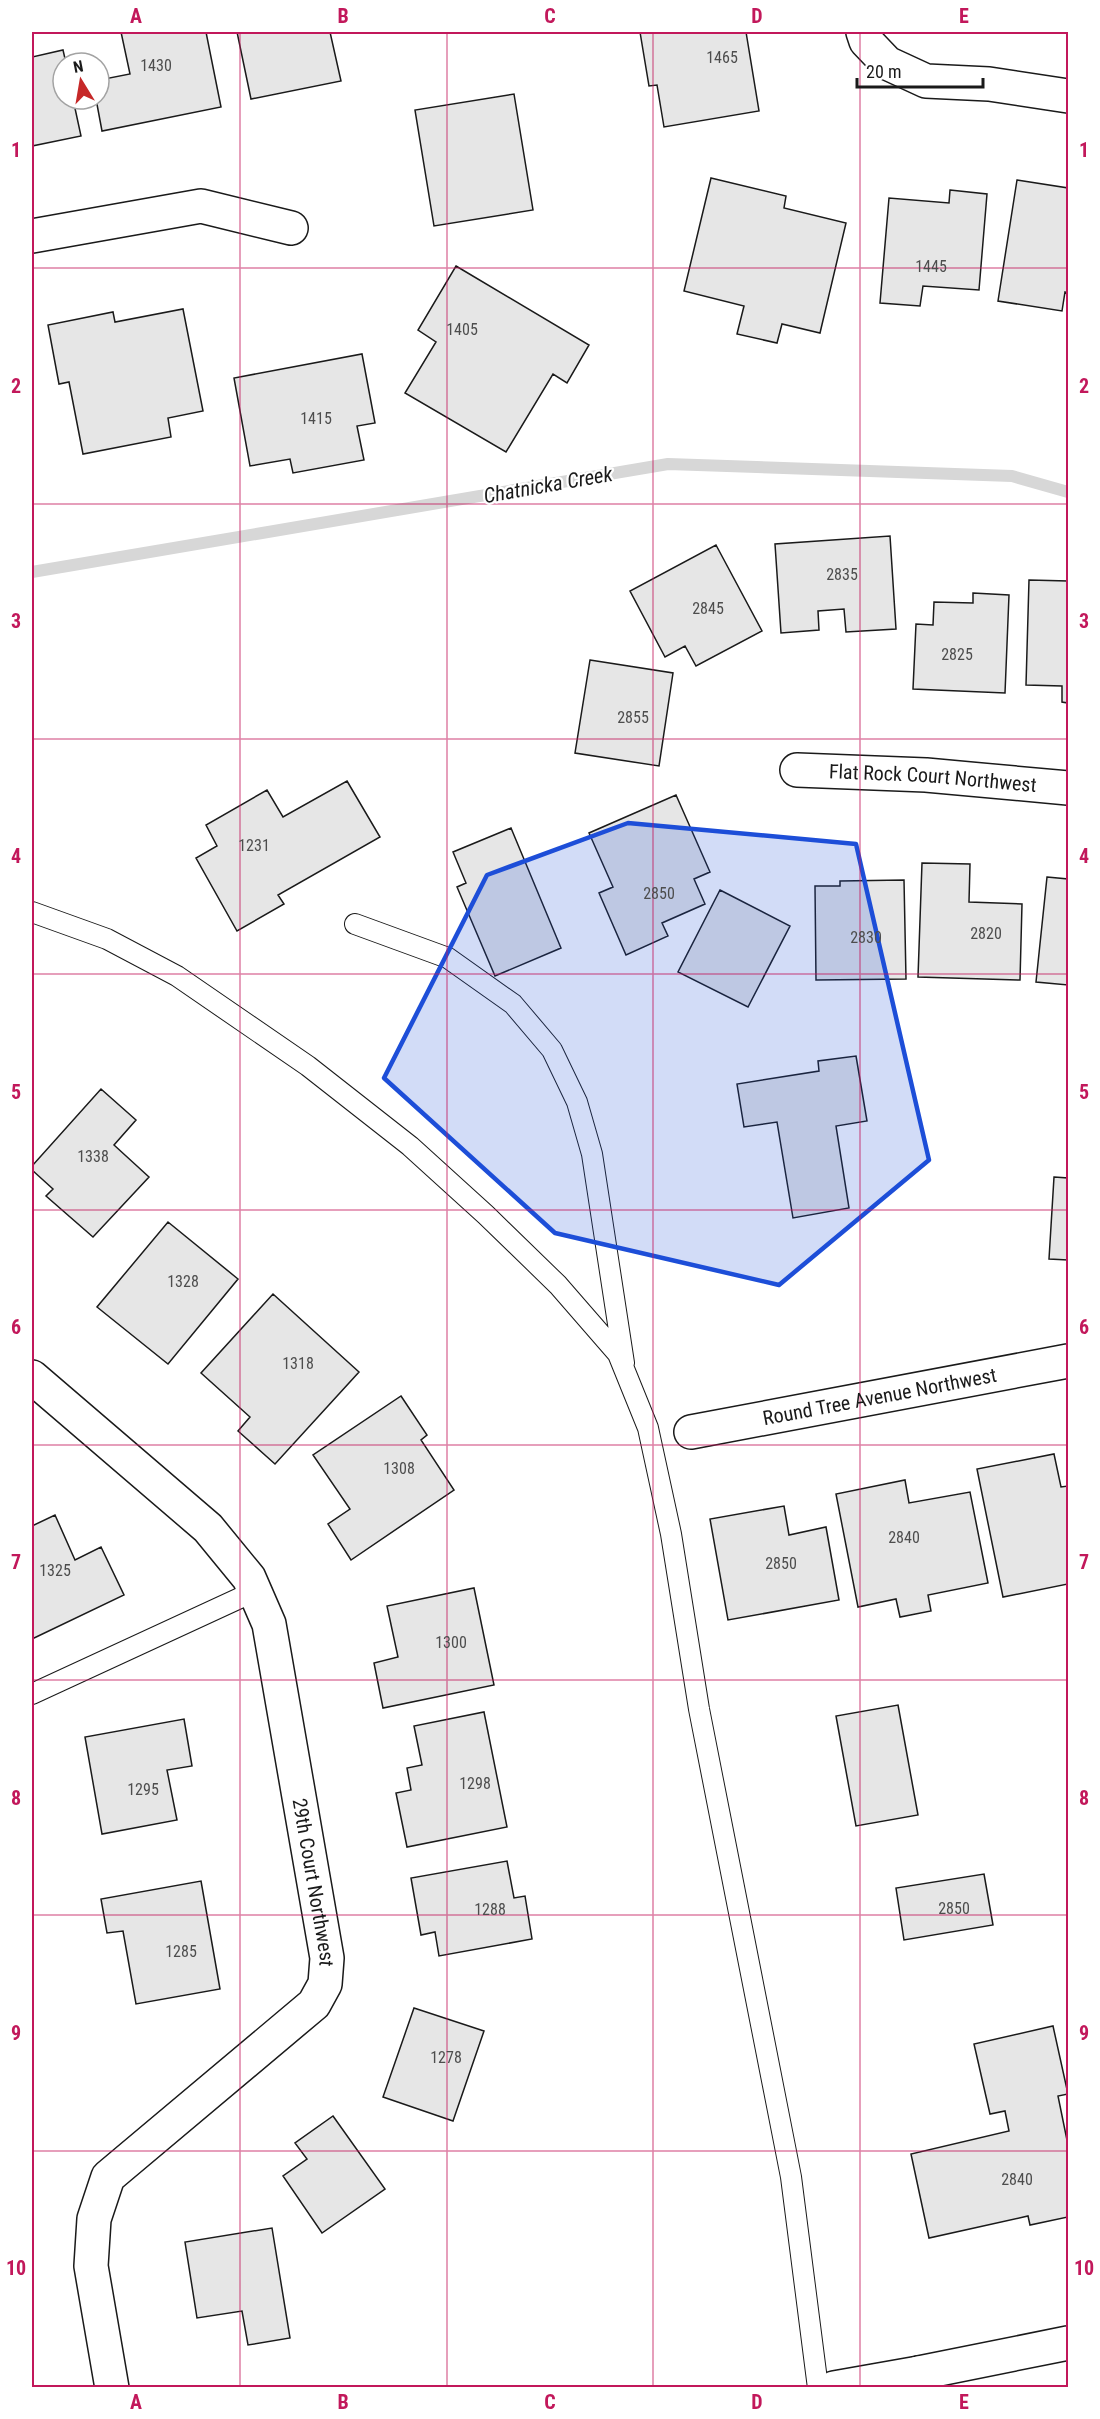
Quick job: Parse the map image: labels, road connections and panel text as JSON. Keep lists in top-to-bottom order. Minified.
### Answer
{"streets":{"street":["Flat Rock Court Northwest","Round Tree Avenue Northwest","29th Court Northwest"]},"water":["Chatnicka Creek"],"house_numbers":["1465","1430","1445","1405","1415","2835","2845","2825","2855","1231","2850","2820","2830","1338","1328","1318","1308","2840","2850","1325","1300","1298","1295","2850","1288","1285","1278","2840"],"scale_bar":"20 m","north":"top","grid":{"columns":["A","B","C","D","E"],"rows":["1","2","3","4","5","6","7","8","9","10"]}}
